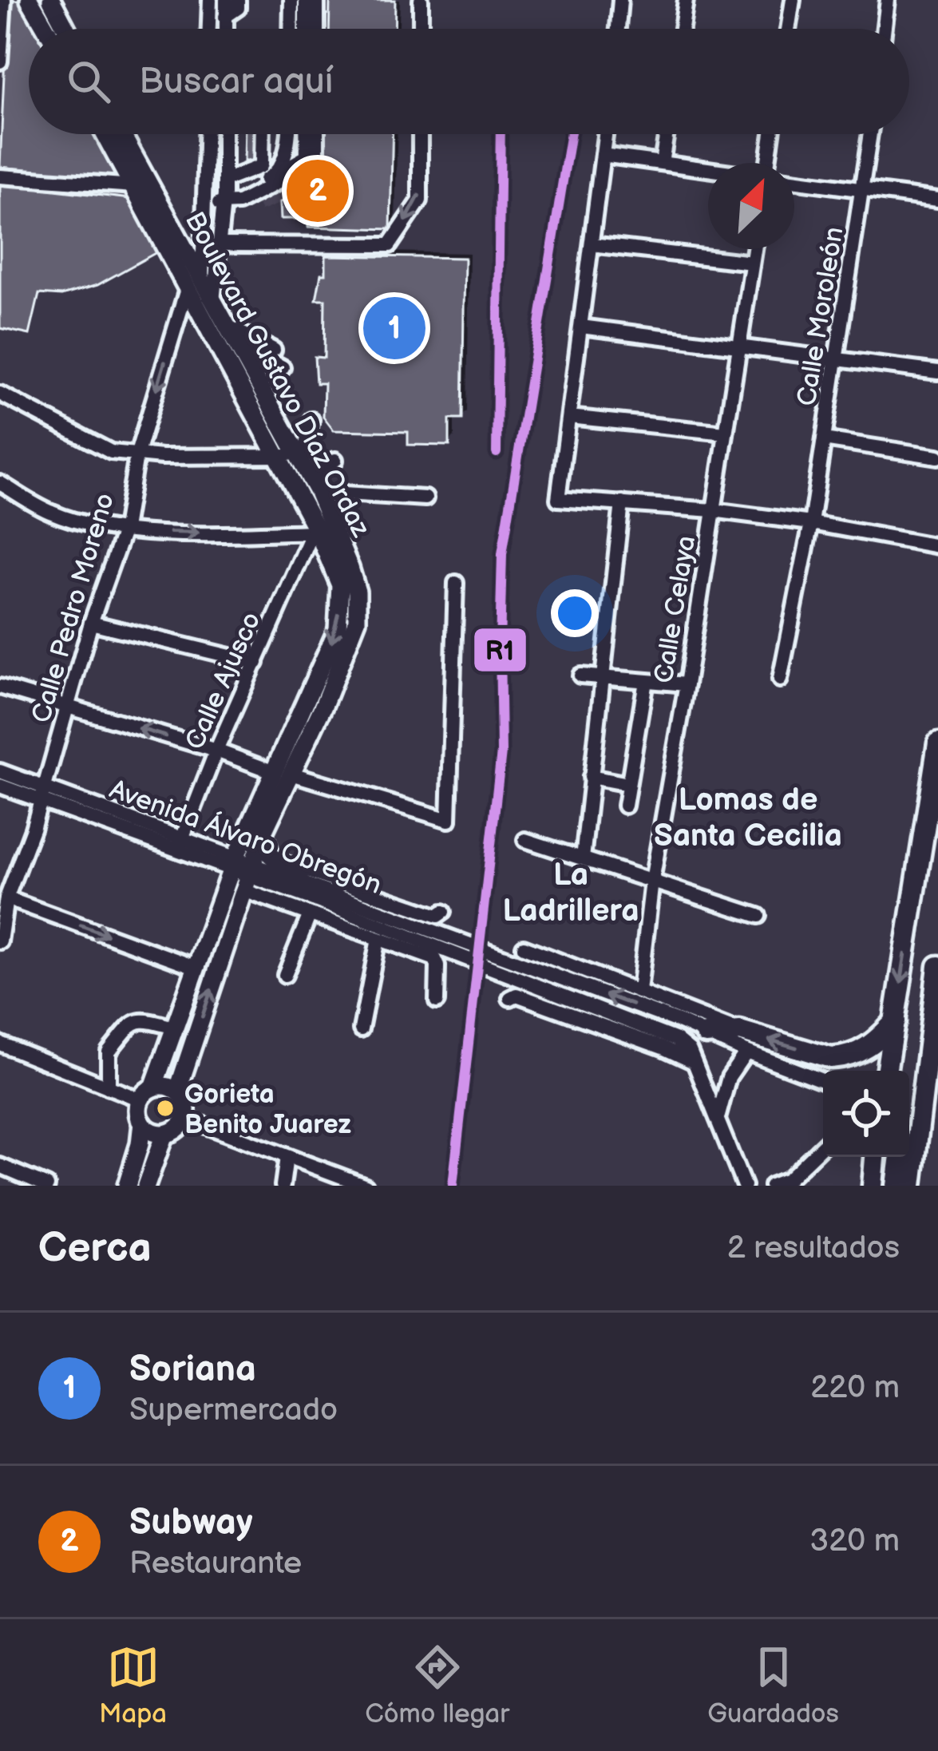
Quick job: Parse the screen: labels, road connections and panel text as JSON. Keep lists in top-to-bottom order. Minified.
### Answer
{"streets":{"main road":["Boulevard Gustavo Díaz Ordaz"],"street":["Calle Moroleón","Calle Pedro Moreno","Calle Celaya","Calle Ajusco","Avenida Álvaro Obregón"]},"crossings":[["Boulevard Gustavo Díaz Ordaz","Calle Pedro Moreno"],["Boulevard Gustavo Díaz Ordaz","Calle Ajusco"],["Boulevard Gustavo Díaz Ordaz","Avenida Álvaro Obregón"],["Calle Pedro Moreno","Avenida Álvaro Obregón"],["Calle Ajusco","Avenida Álvaro Obregón"]],"districts":["Lomas de Santa Cecilia","La Ladrillera"],"places":["Gorieta Benito Juarez"],"lines":["transit line R1"],"north":"top right","page":{"search":"Buscar aquí","pins":["2","1"],"heading":["Cerca","2 resultados"],"list":[{"mark":"1","name":"Soriana","note":"Supermercado","value":"220 m"},{"mark":"2","name":"Subway","note":"Restaurante","value":"320 m"}],"nav":["Mapa","Cómo llegar","Guardados"]}}
